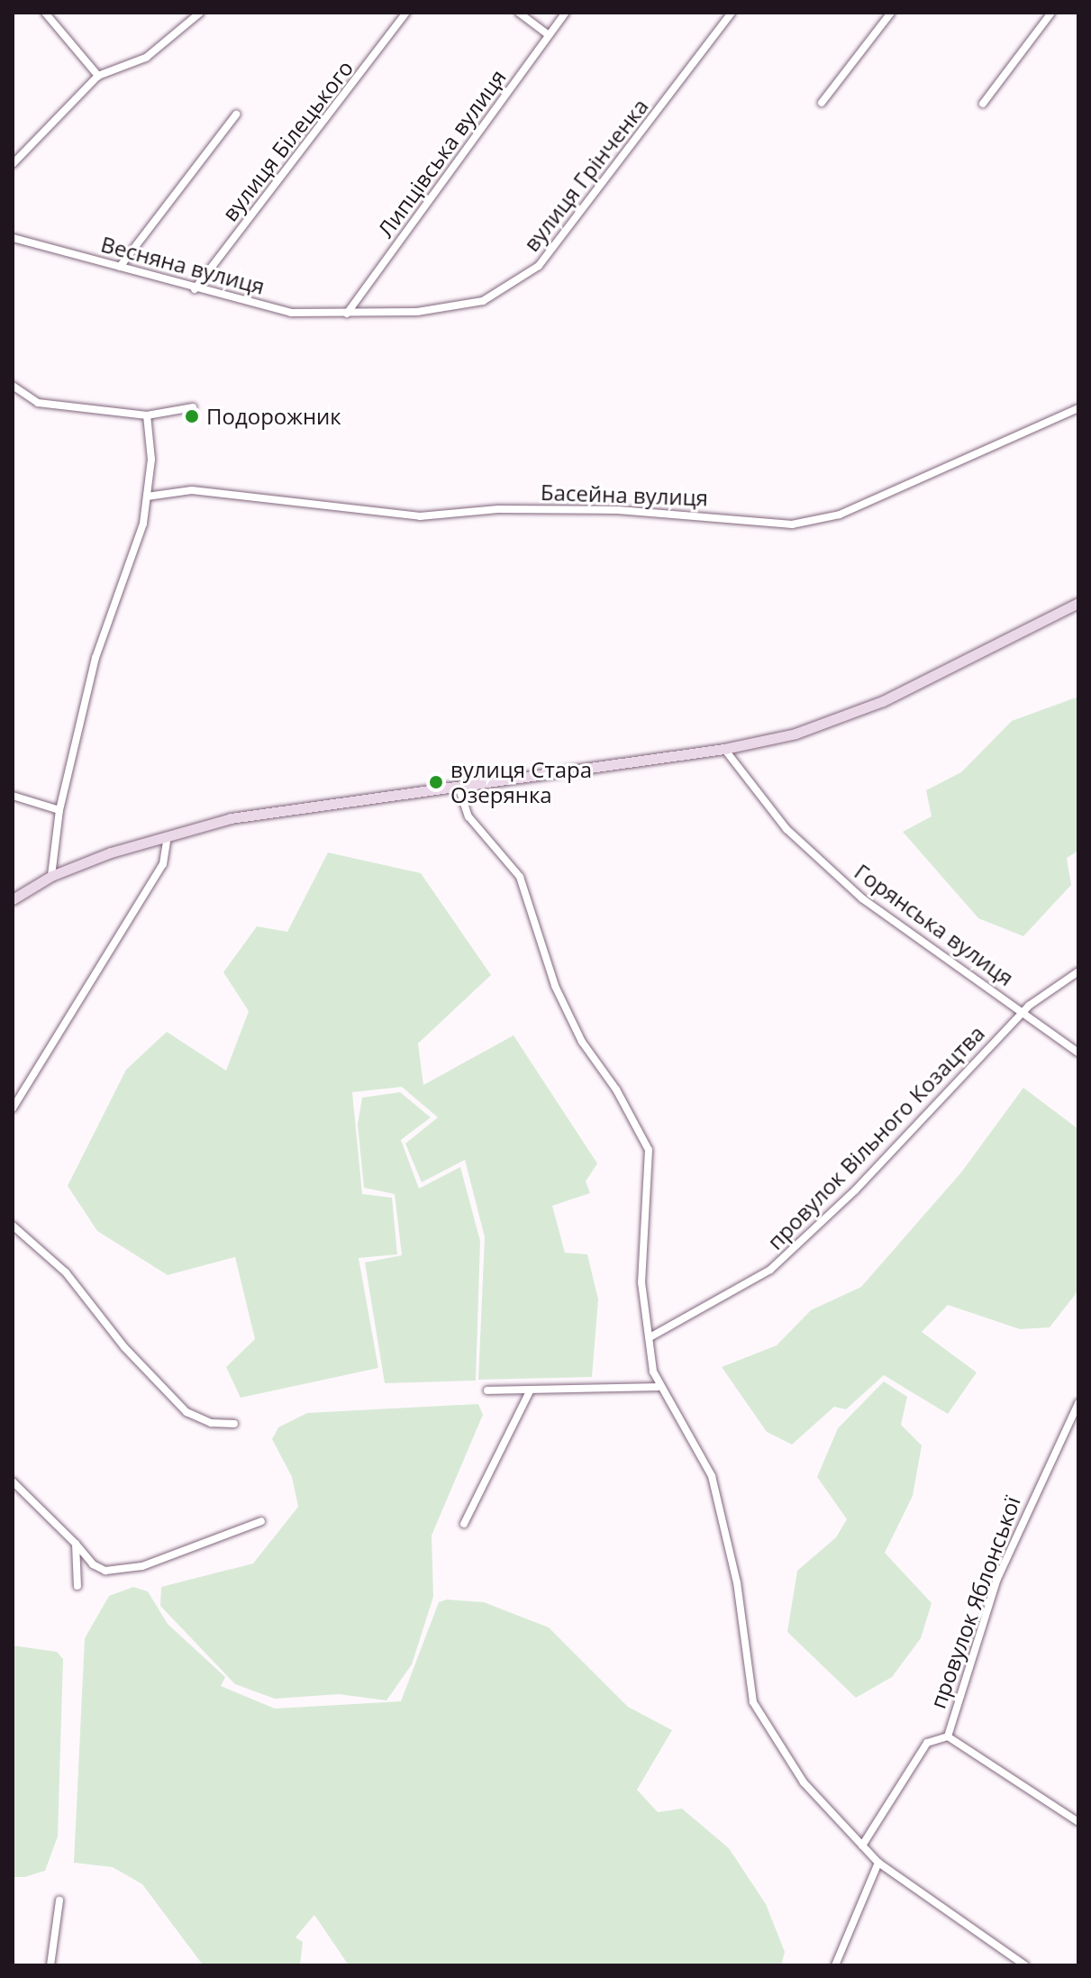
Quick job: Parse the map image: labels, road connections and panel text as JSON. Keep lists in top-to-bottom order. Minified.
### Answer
{"streets":{"street":["вулиця Білецького","Липцівська вулиця","вулиця Грінченка","Весняна вулиця","Басейна вулиця","Горянська вулиця","провулок Вільного Козацтва","провулок Яблонської"]},"crossings":[["вулиця Білецького","Весняна вулиця"],["Липцівська вулиця","вулиця Грінченка"],["Липцівська вулиця","Весняна вулиця"],["вулиця Грінченка","Весняна вулиця"],["Горянська вулиця","провулок Вільного Козацтва"]],"places":["Подорожник","вулиця Стара Озерянка"]}
